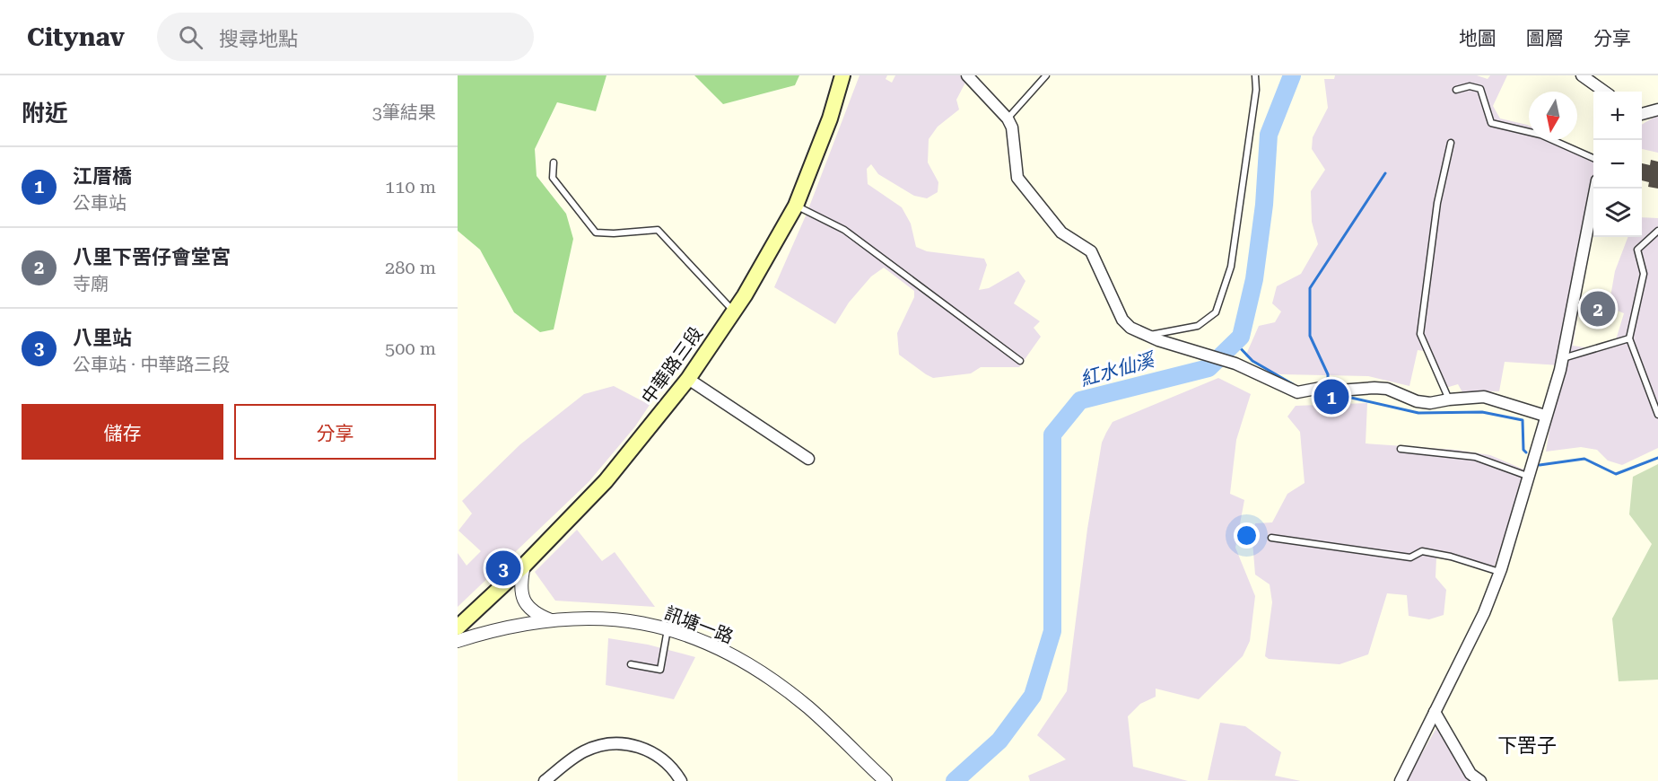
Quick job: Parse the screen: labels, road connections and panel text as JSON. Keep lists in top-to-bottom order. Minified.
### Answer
{"streets":{"main road":["中華路三段"],"street":["訊塘一路"]},"districts":["下罟子"],"water":["紅水仙溪"],"north":"bottom","page":{"header":"Citynav","search":"搜尋地點","nav":["地圖","圖層","分享"],"heading":["附近","3筆結果"],"map_buttons":["+","−"],"list":[{"mark":"1","name":"江厝橋","note":"公車站","value":"110 m"},{"mark":"2","name":"八里下罟仔會堂宮","note":"寺廟","value":"280 m"},{"mark":"3","name":"八里站","note":"公車站 · 中華路三段","value":"500 m"}],"pins":["2","1","3"],"buttons":["儲存","分享"]}}
